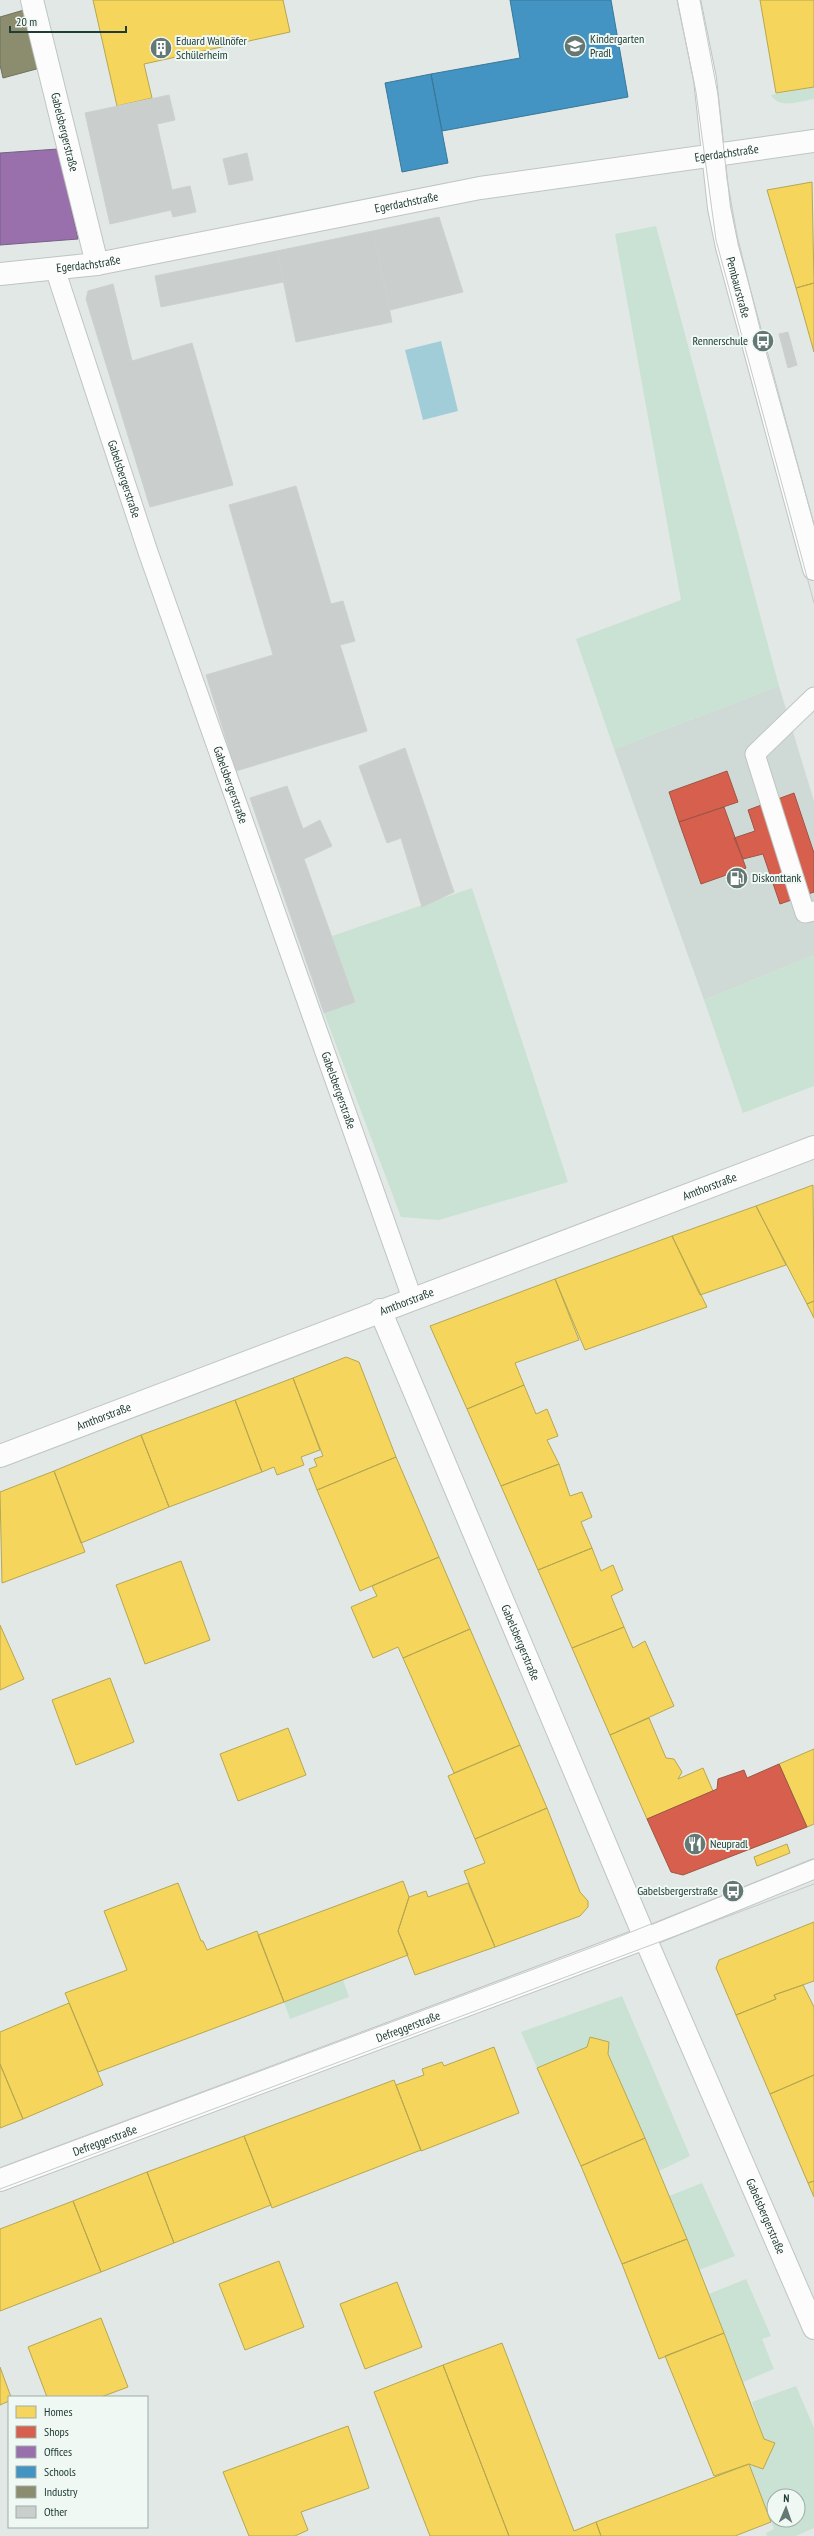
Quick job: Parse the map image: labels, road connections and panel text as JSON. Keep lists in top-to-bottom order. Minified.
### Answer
{"streets":{"street":["Gabelsbergerstraße","Egerdachstraße","Pembaurstraße","Amthorstraße","Defreggerstraße"]},"crossings":[["Gabelsbergerstraße","Egerdachstraße"],["Gabelsbergerstraße","Amthorstraße"],["Gabelsbergerstraße","Defreggerstraße"],["Egerdachstraße","Pembaurstraße"]],"places":{"school or university":["Kindergarten Pradl"],"building":["Eduard Wallnöfer Schülerheim"],"bus stop":["Rennerschule","Gabelsbergerstraße"],"fuel station":["Diskonttank"],"restaurant":["Neupradl"]},"legend":["Homes","Shops","Offices","Schools","Industry","Other"],"scale_bar":"20 m","north":"top"}
